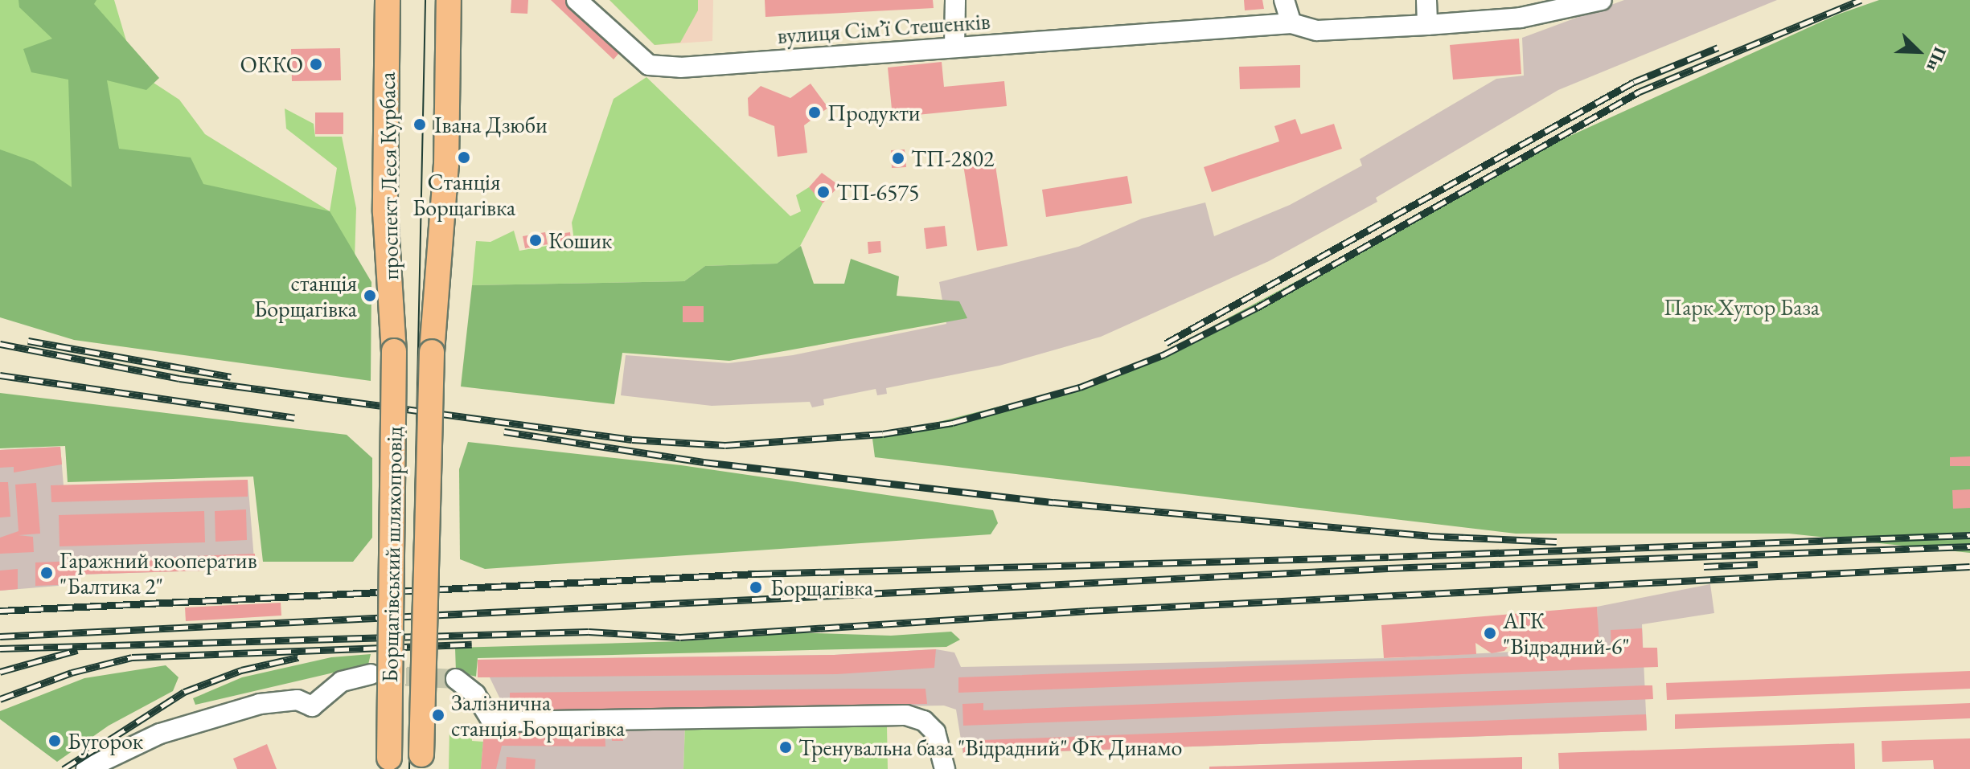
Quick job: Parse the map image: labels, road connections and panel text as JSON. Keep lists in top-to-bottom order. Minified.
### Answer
{"streets":{"main road":["проспект Леся Курбаса","Борщагівський шляхопровід"],"street":["вулиця Сімʼї Стешенків"]},"crossings":[["проспект Леся Курбаса","Борщагівський шляхопровід"]],"parks":["Парк Хутор База"],"places":["ОККО","Продукти","Івана Дзюби","Станція Борщагівка","ТП-2802","ТП-6575","Кошик","станція Борщагівка","Гаражний кооператив \"Балтика 2\"","Борщагівка","АГК \"Відрадний-6\"","Залізнична станція Борщагівка","Бугорок","Тренувальна база \"Відрадний\" ФК Динамо"],"north":"bottom right"}
